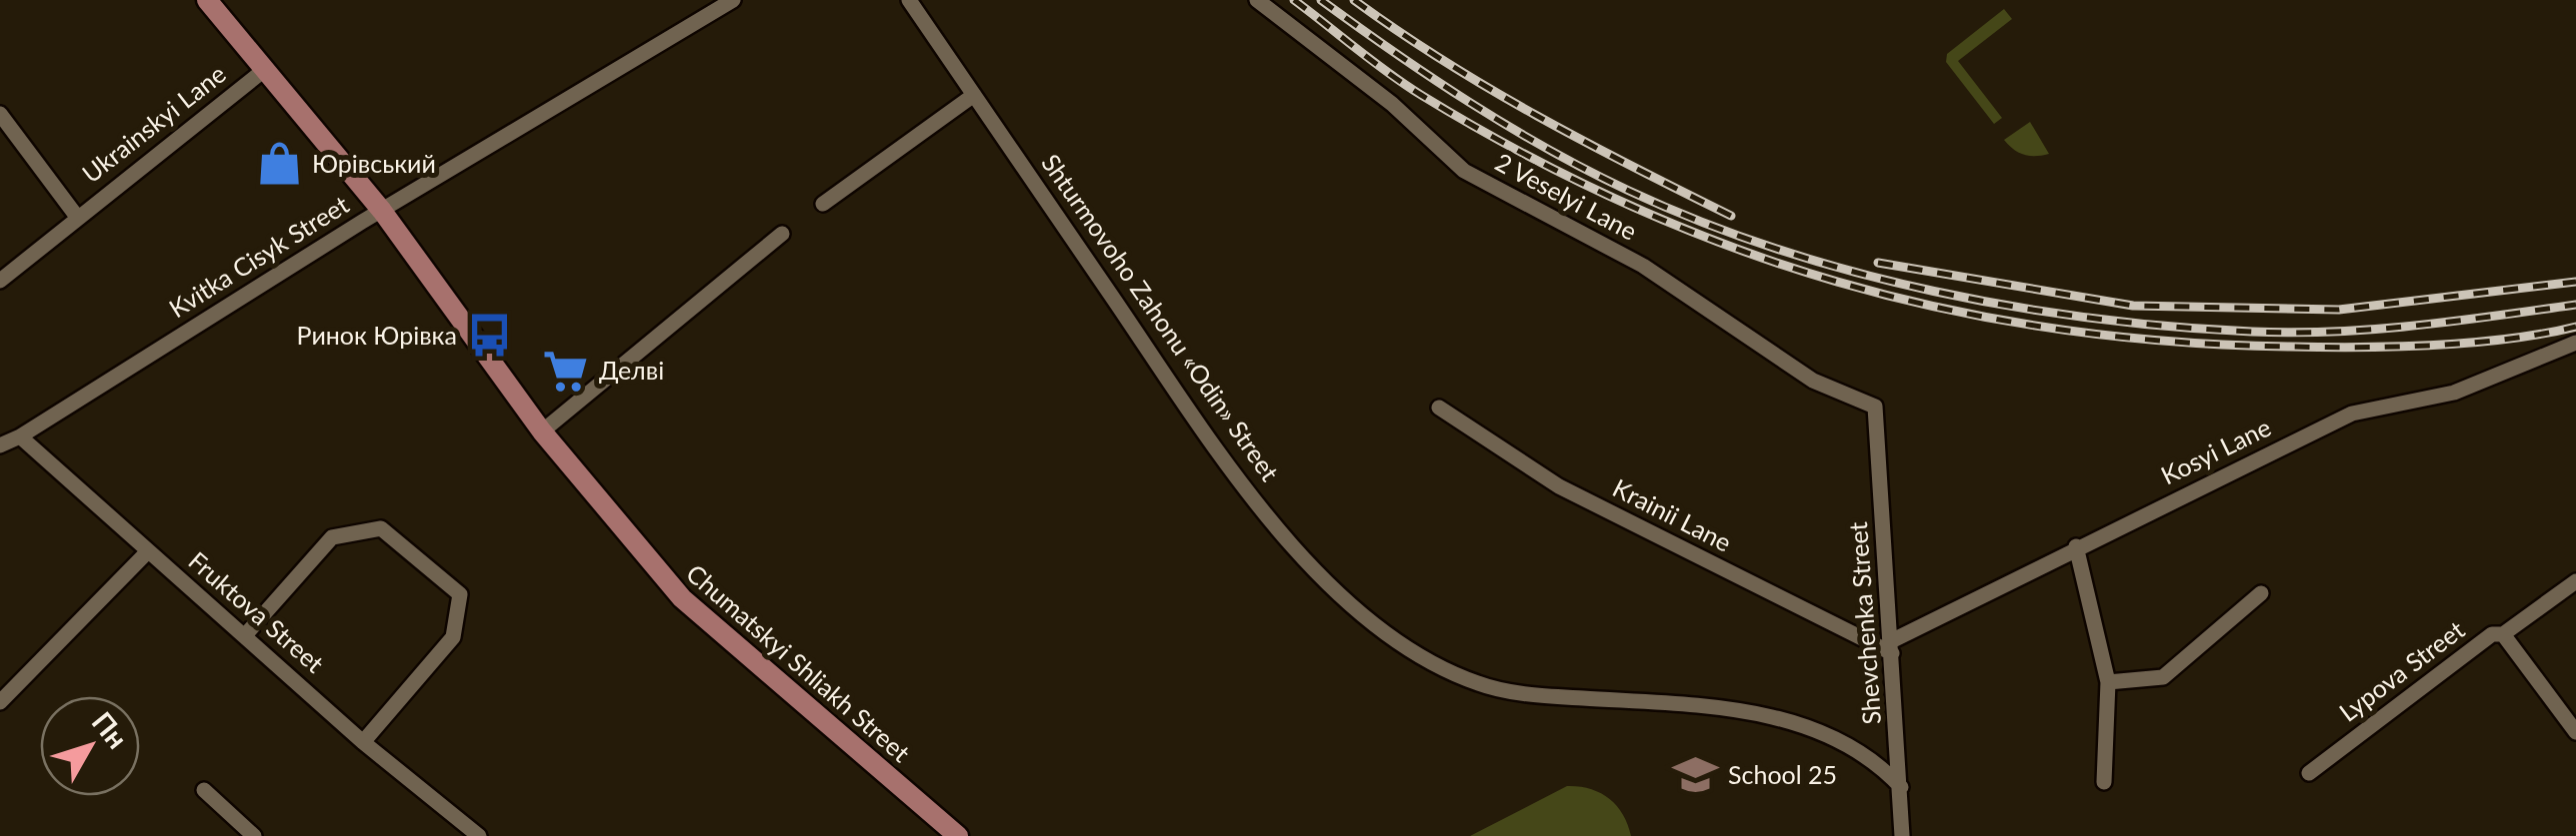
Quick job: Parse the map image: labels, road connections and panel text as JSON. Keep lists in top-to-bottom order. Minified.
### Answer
{"streets":{"main road":["Chumatskyi Shliakh Street"],"street":["Ukrainskyi Lane","2 Veselyi Lane","Kvitka Cisyk Street","Shturmovoho Zahonu «Odin» Street","Kosyi Lane","Krainii Lane","Fruktova Street","Shevchenka Street","Lypova Street"]},"crossings":[["Ukrainskyi Lane","Chumatskyi Shliakh Street"],["2 Veselyi Lane","Shevchenka Street"],["Kvitka Cisyk Street","Fruktova Street"],["Kvitka Cisyk Street","Chumatskyi Shliakh Street"],["Shturmovoho Zahonu «Odin» Street","Shevchenka Street"],["Kosyi Lane","Krainii Lane"],["Kosyi Lane","Shevchenka Street"],["Krainii Lane","Shevchenka Street"]],"places":{"shop":["Юрівський"],"bus stop":["Ринок Юрівка"],"supermarket":["Делві"],"school or university":["School 25"]},"north":"top right"}
